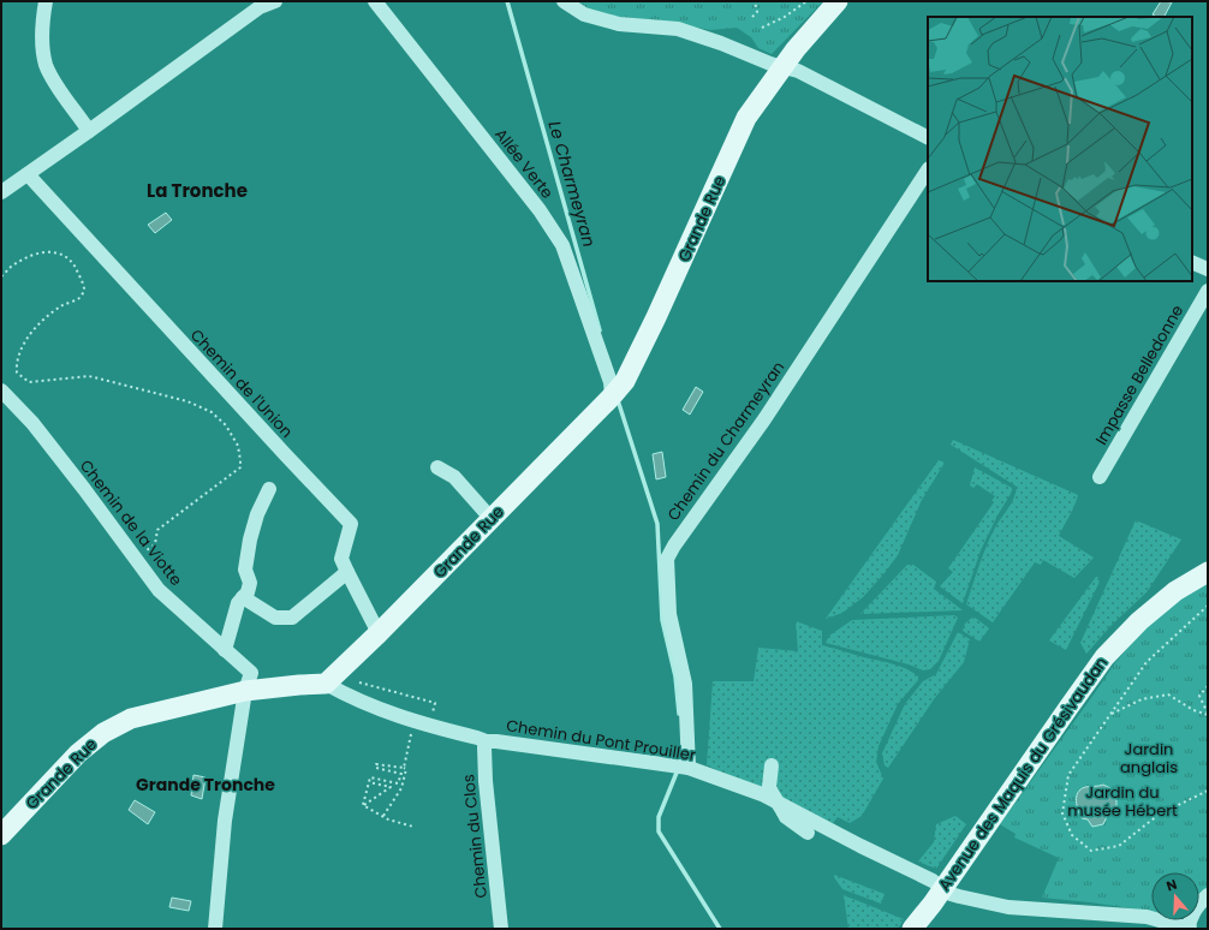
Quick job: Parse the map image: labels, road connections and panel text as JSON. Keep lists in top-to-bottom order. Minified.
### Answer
{"streets":{"street":["Allée Verte","Grande Rue","Impasse Belledonne","Chemin de l'Union","Chemin du Charmeyran","Chemin de la Viotte","Chemin du Pont Prouiller","Avenue des Maquis du Grésivaudan","Chemin du Clos"]},"crossings":[["Allée Verte","Grande Rue"],["Grande Rue","Chemin de l'Union"],["Grande Rue","Chemin de la Viotte"],["Grande Rue","Chemin du Pont Prouiller"],["Chemin du Charmeyran","Chemin du Pont Prouiller"],["Chemin du Pont Prouiller","Avenue des Maquis du Grésivaudan"],["Chemin du Pont Prouiller","Chemin du Clos"]],"districts":["La Tronche","Grande Tronche"],"water":["Le Charmeyran"],"parks":["Jardin anglais","Jardin du musée Hébert"],"north":"top"}
